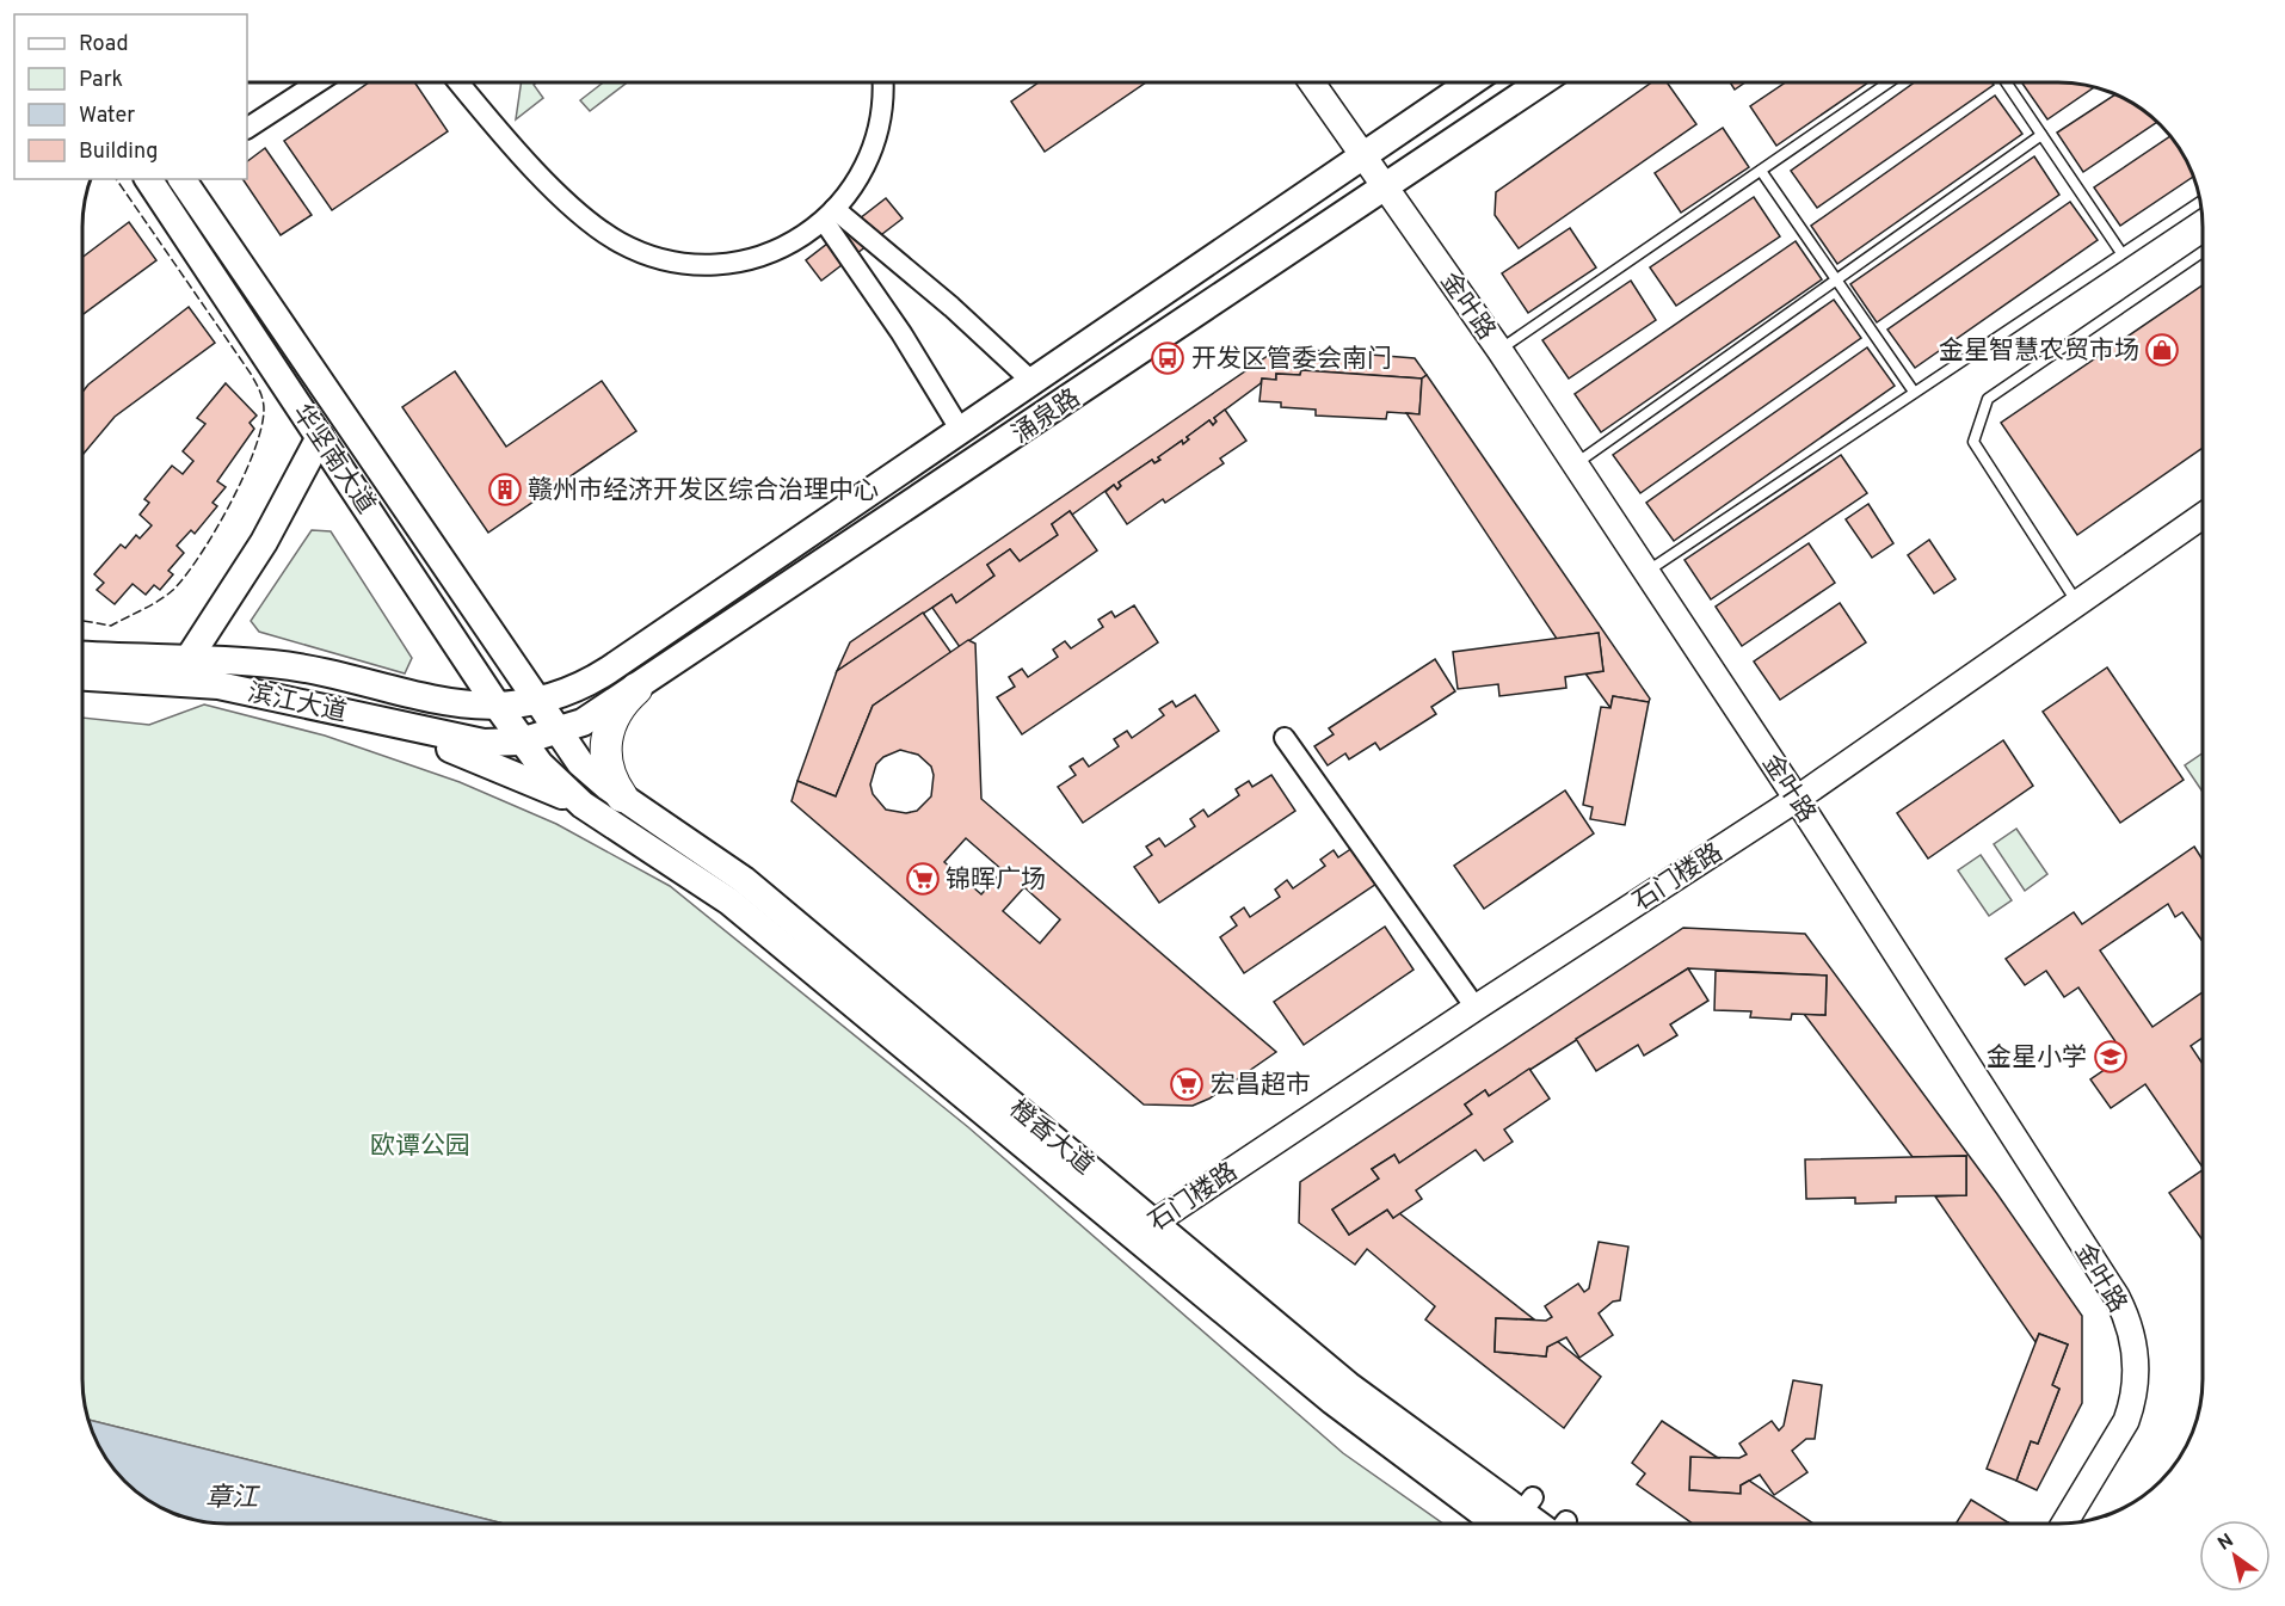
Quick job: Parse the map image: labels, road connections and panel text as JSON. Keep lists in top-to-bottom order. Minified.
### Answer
{"streets":{"main road":["涌泉路","华坚南大道","滨江大道","橙香大道"],"street":["金叶路","石门楼路"]},"crossings":[["金叶路","涌泉路"],["金叶路","石门楼路"],["涌泉路","华坚南大道"],["涌泉路","滨江大道"],["涌泉路","橙香大道"],["华坚南大道","滨江大道"],["华坚南大道","橙香大道"],["滨江大道","橙香大道"],["石门楼路","橙香大道"]],"water":["章江"],"parks":["欧谭公园"],"places":{"shop":["金星智慧农贸市场"],"bus stop":["开发区管委会南门"],"building":["赣州市经济开发区综合治理中心"],"supermarket":["锦晖广场","宏昌超市"],"school or university":["金星小学"]},"legend":["Road","Park","Water","Building"],"north":"top left"}
